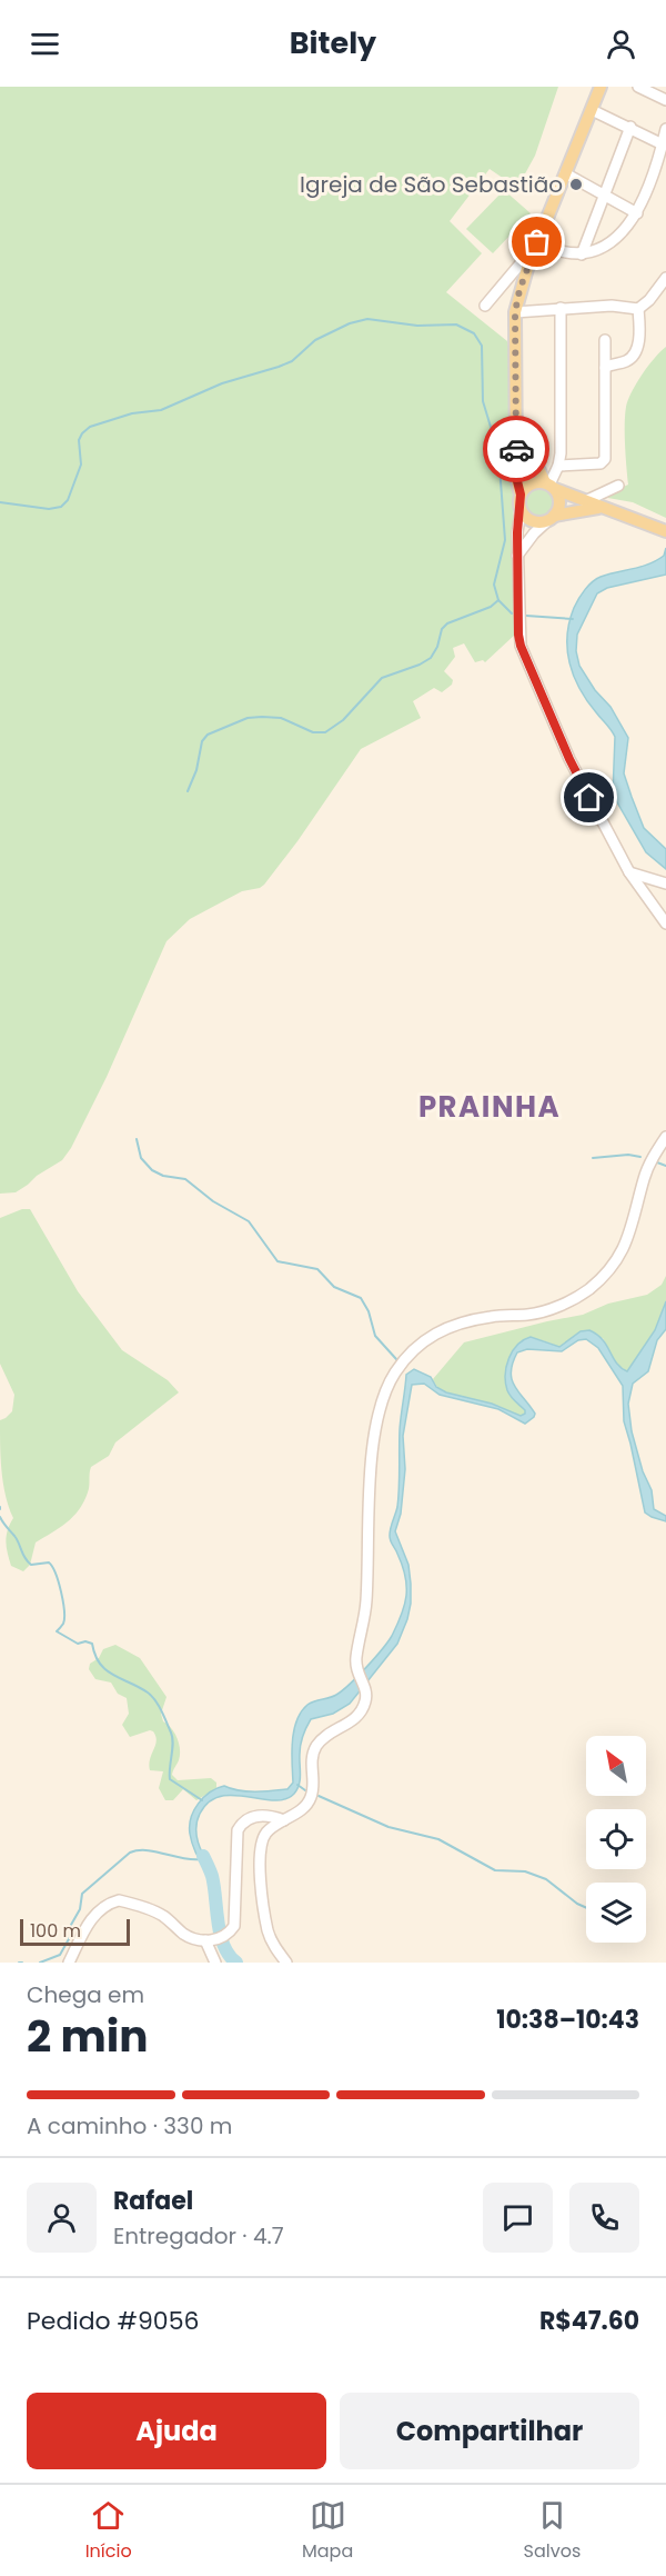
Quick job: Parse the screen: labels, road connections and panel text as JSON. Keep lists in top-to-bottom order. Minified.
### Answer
{"districts":["PRAINHA"],"places":["Igreja de São Sebastião"],"scale_bar":"100 m","north":"top left","page":{"header":"Bitely","scale":"100 m","heading":["2 min","Chega em","10:38–10:43"],"panel":["Rafael","Entregador · 4.7","Pedido #9056","R$47.60"],"bar":"A caminho · 330 m","buttons":["Ajuda","Compartilhar"],"tabs":["Início","Mapa","Salvos"]}}
